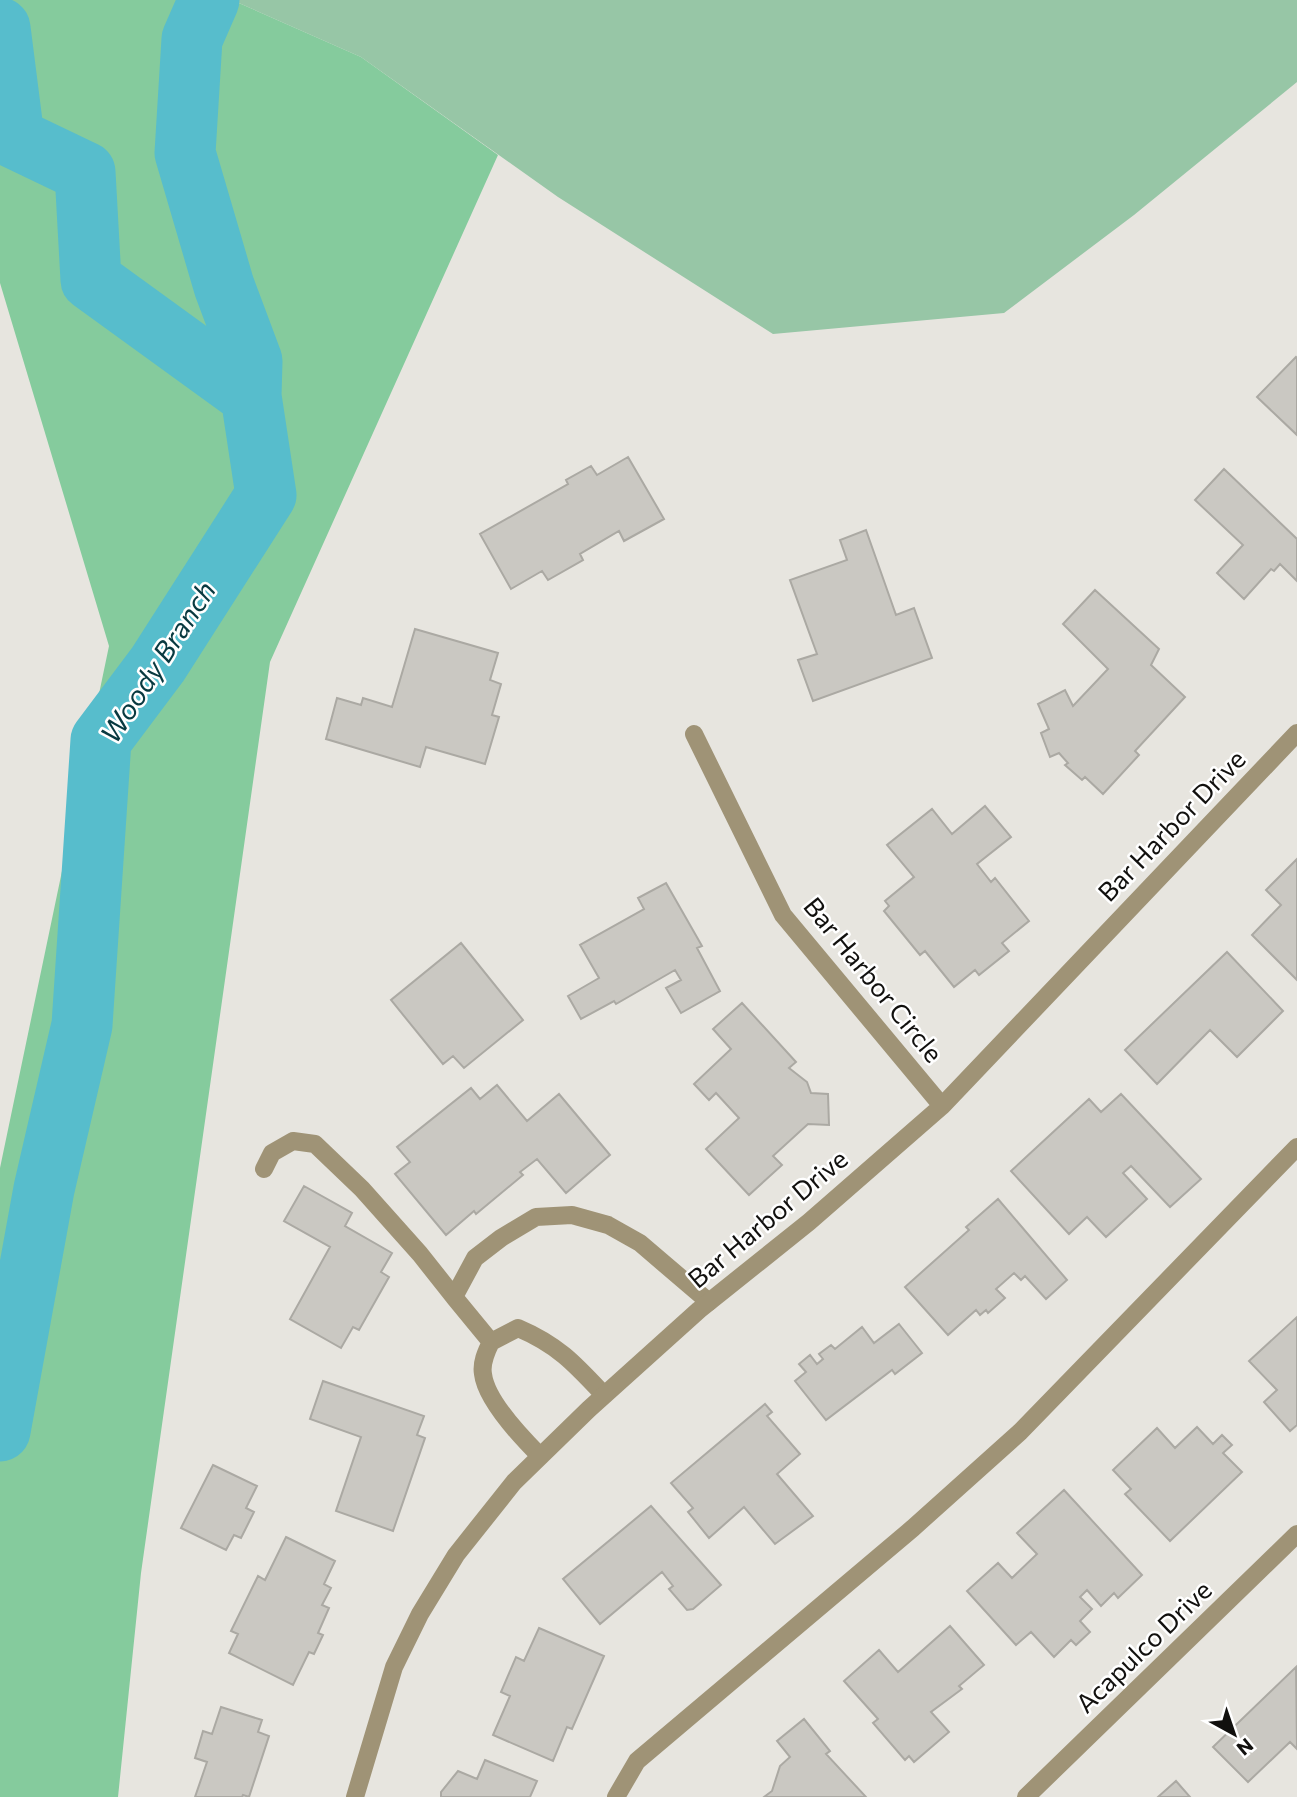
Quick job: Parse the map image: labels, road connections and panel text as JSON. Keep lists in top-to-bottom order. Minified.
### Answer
{"streets":{"street":["Bar Harbor Drive","Bar Harbor Circle","Acapulco Drive"]},"crossings":[["Bar Harbor Drive","Bar Harbor Circle"]],"water":["Woody Branch"],"north":"bottom right"}
